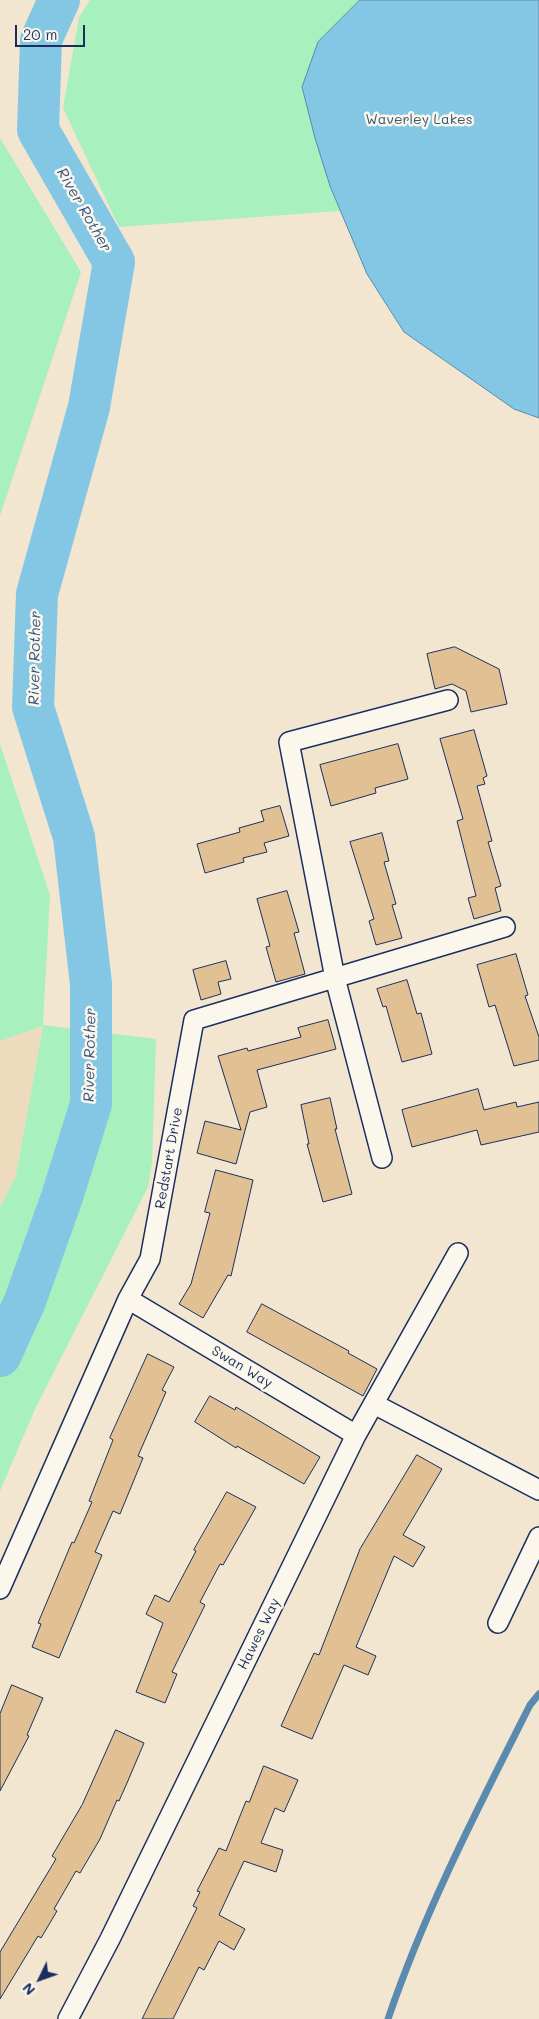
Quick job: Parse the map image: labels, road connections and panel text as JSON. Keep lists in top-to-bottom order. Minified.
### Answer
{"streets":{"street":["Redstart Drive","Swan Way","Hawes Way"]},"crossings":[["Redstart Drive","Swan Way"],["Swan Way","Hawes Way"]],"water":["River Rother"],"parks":["Waverley Lakes"],"scale_bar":"20 m","north":"bottom left"}
